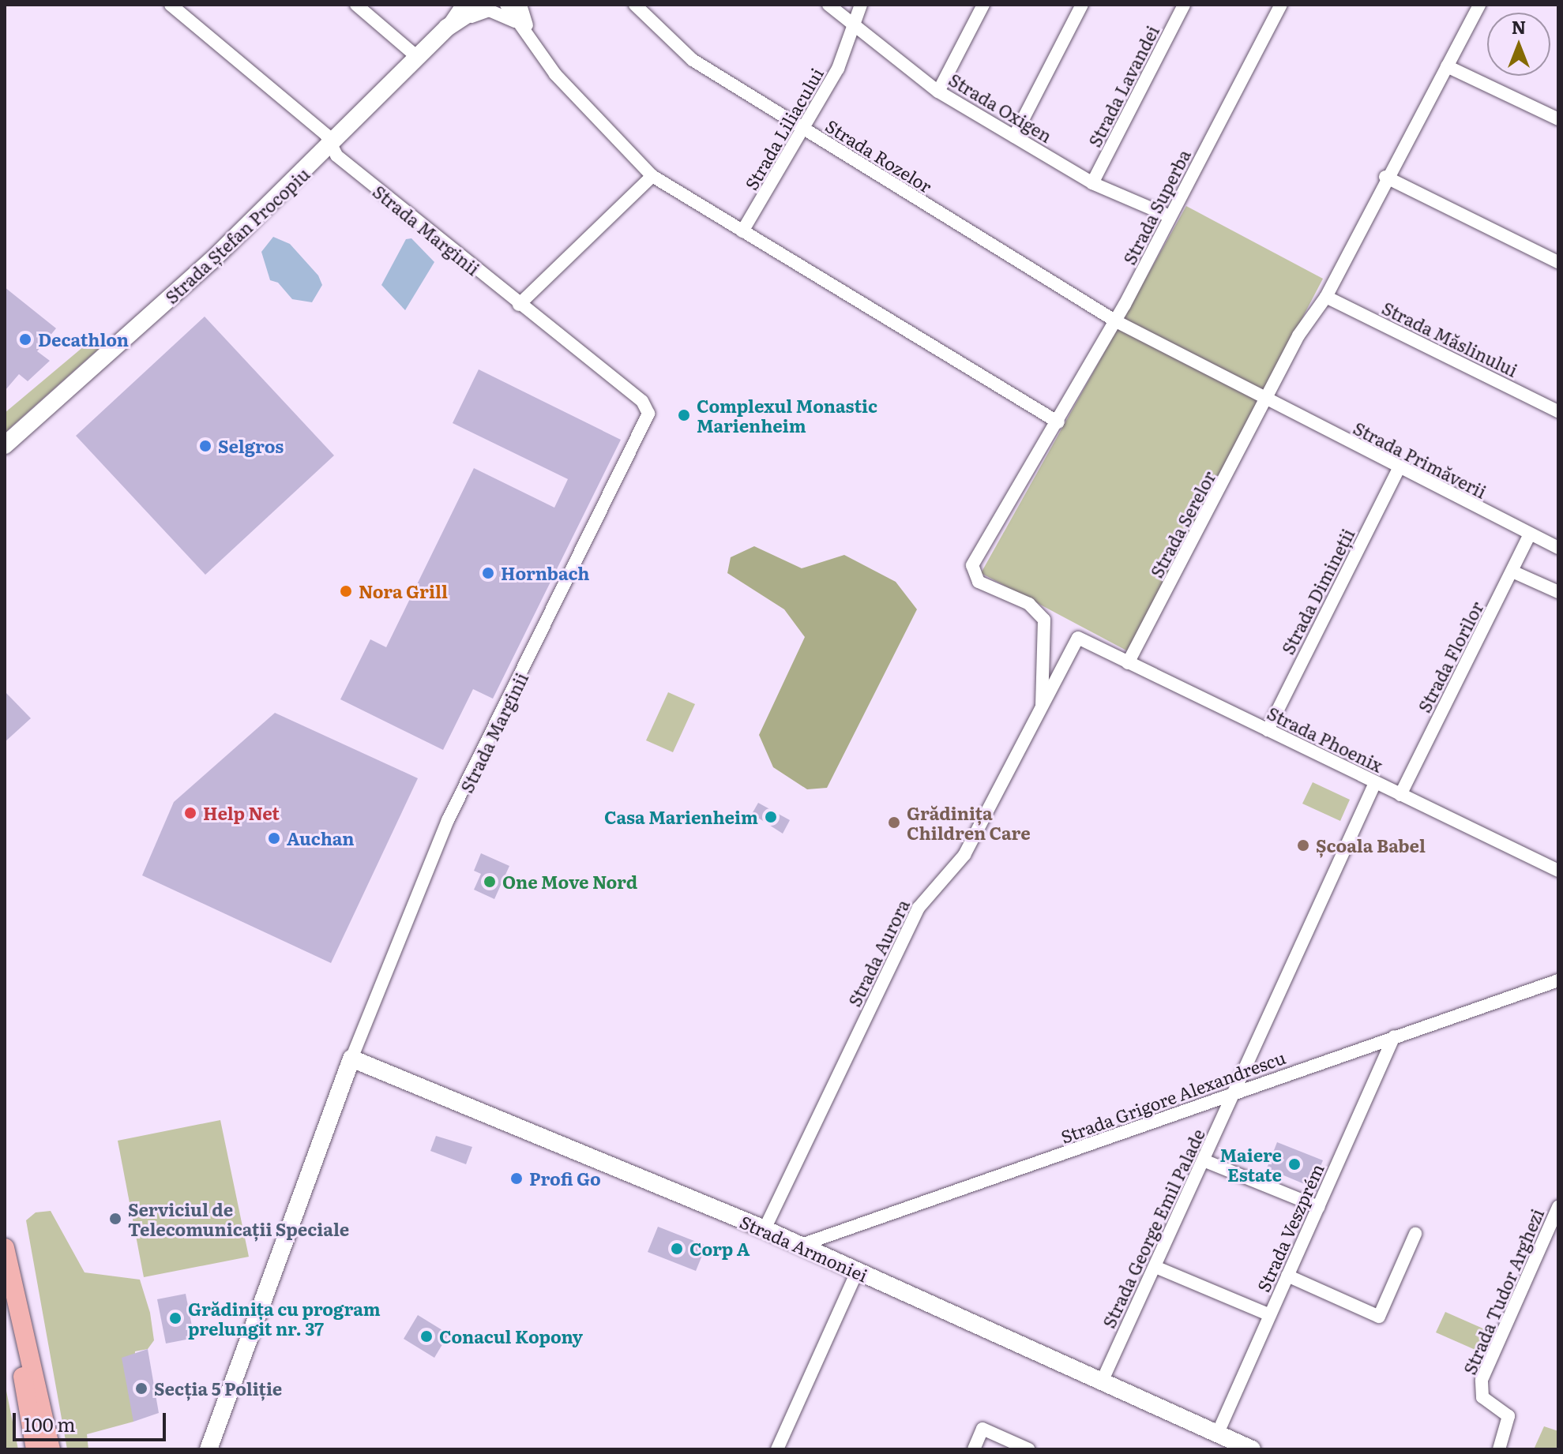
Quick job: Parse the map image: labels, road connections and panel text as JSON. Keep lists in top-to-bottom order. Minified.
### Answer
{"streets":{"street":["Strada Lavandei","Strada Oxigen","Strada Liliacului","Strada Rozelor","Strada Superba","Strada Marginii","Strada Ștefan Procopiu","Strada Măslinului","Strada Primăverii","Strada Serelor","Strada Dimineții","Strada Florilor","Strada Phoenix","Strada Aurora","Strada Grigore Alexandrescu","Strada Veszprém","Strada George Emil Palade","Strada Armoniei","Strada Tudor Arghezi"]},"crossings":[["Strada Lavandei","Strada Oxigen"],["Strada Oxigen","Strada Liliacului"],["Strada Oxigen","Strada Superba"],["Strada Liliacului","Strada Rozelor"],["Strada Rozelor","Strada Superba"],["Strada Rozelor","Strada Primăverii"],["Strada Rozelor","Strada Serelor"],["Strada Superba","Strada Aurora"],["Strada Marginii","Strada Ștefan Procopiu"],["Strada Marginii","Strada Armoniei"],["Strada Măslinului","Strada Serelor"],["Strada Primăverii","Strada Serelor"],["Strada Primăverii","Strada Dimineții"],["Strada Primăverii","Strada Florilor"],["Strada Serelor","Strada Phoenix"],["Strada Dimineții","Strada Phoenix"],["Strada Florilor","Strada Phoenix"],["Strada Phoenix","Strada Aurora"],["Strada Phoenix","Strada George Emil Palade"],["Strada Aurora","Strada Armoniei"],["Strada Grigore Alexandrescu","Strada Veszprém"],["Strada Grigore Alexandrescu","Strada George Emil Palade"],["Strada Grigore Alexandrescu","Strada Armoniei"],["Strada Veszprém","Strada Armoniei"],["Strada George Emil Palade","Strada Armoniei"]],"places":["Decathlon","Complexul Monastic Marienheim","Selgros","Hornbach","Nora Grill","Help Net","Casa Marienheim","Grădinița Children Care","Auchan","Școala Babel","One Move Nord","Maiere Estate","Profi Go","Serviciul de Telecomunicații Speciale","Corp A","Grădinița cu program prelungit nr. 37","Conacul Kopony","Secția 5 Poliție"],"scale_bar":"100 m","north":"top"}
